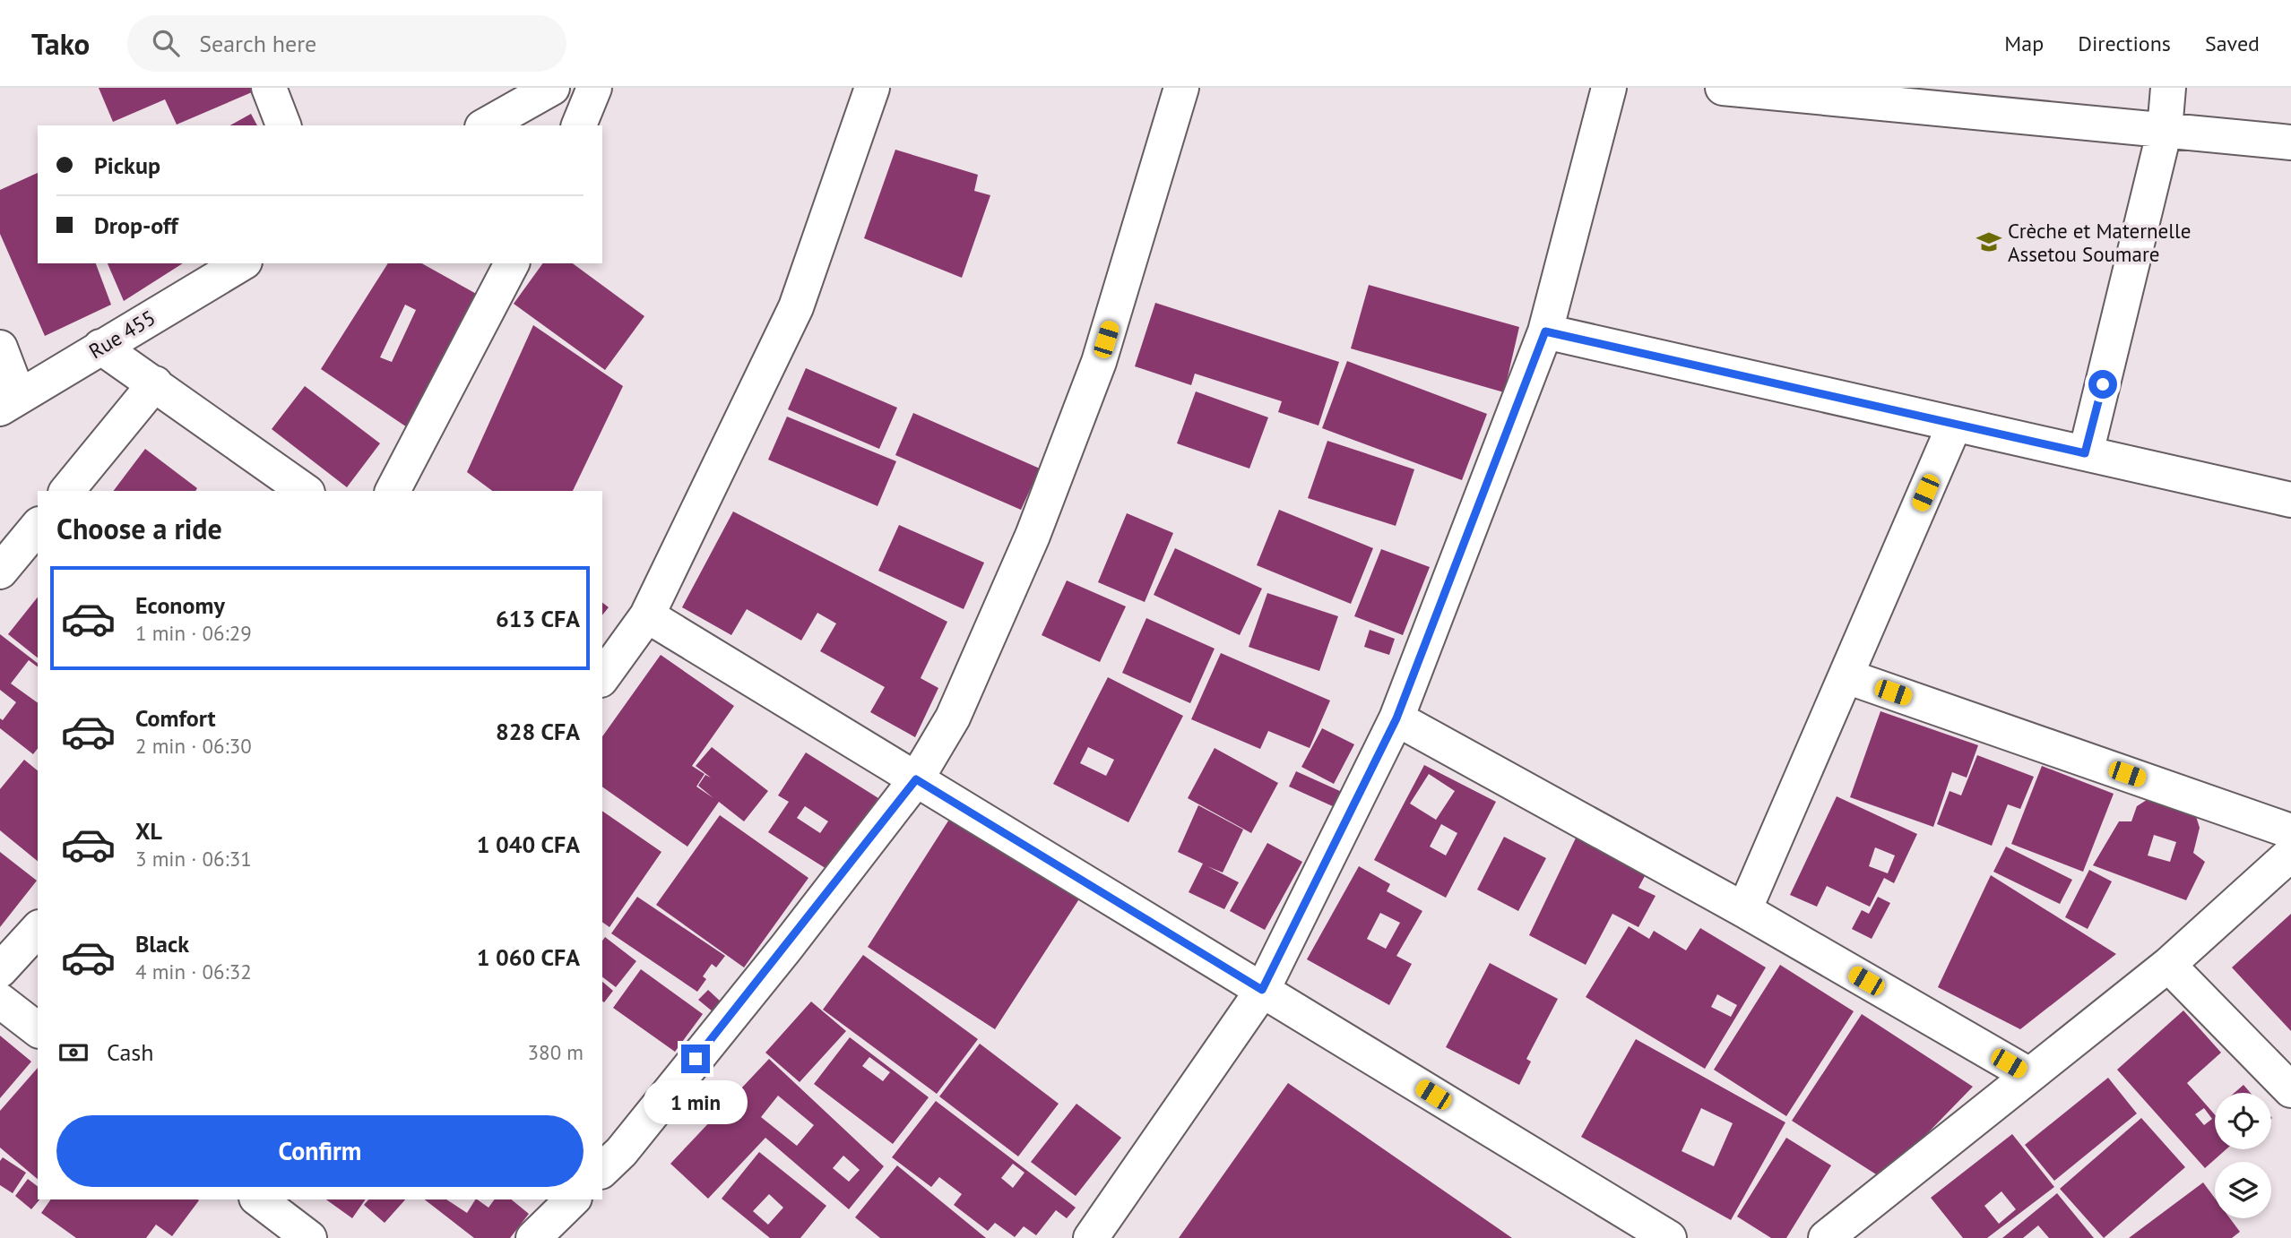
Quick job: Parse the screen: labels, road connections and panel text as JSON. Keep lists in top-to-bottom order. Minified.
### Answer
{"streets":{"street":["Rue 455"]},"places":{"school or university":["Crèche et Maternelle Assetou Soumare"]},"page":{"header":"Tako","search":"Search here","nav":["Map","Directions","Saved"],"banner":["Pickup","Drop-off"],"heading":"Choose a ride","list":[{"name":"Economy","note":"1 min · 06:29","value":"613 CFA"},{"name":"Comfort","note":"2 min · 06:30","value":"828 CFA"},{"name":"XL","note":"3 min · 06:31","value":"1 040 CFA"},{"name":"Black","note":"4 min · 06:32","value":"1 060 CFA"}],"pay":["Cash","380 m"],"bubble":"1 min","buttons":"Confirm"}}
